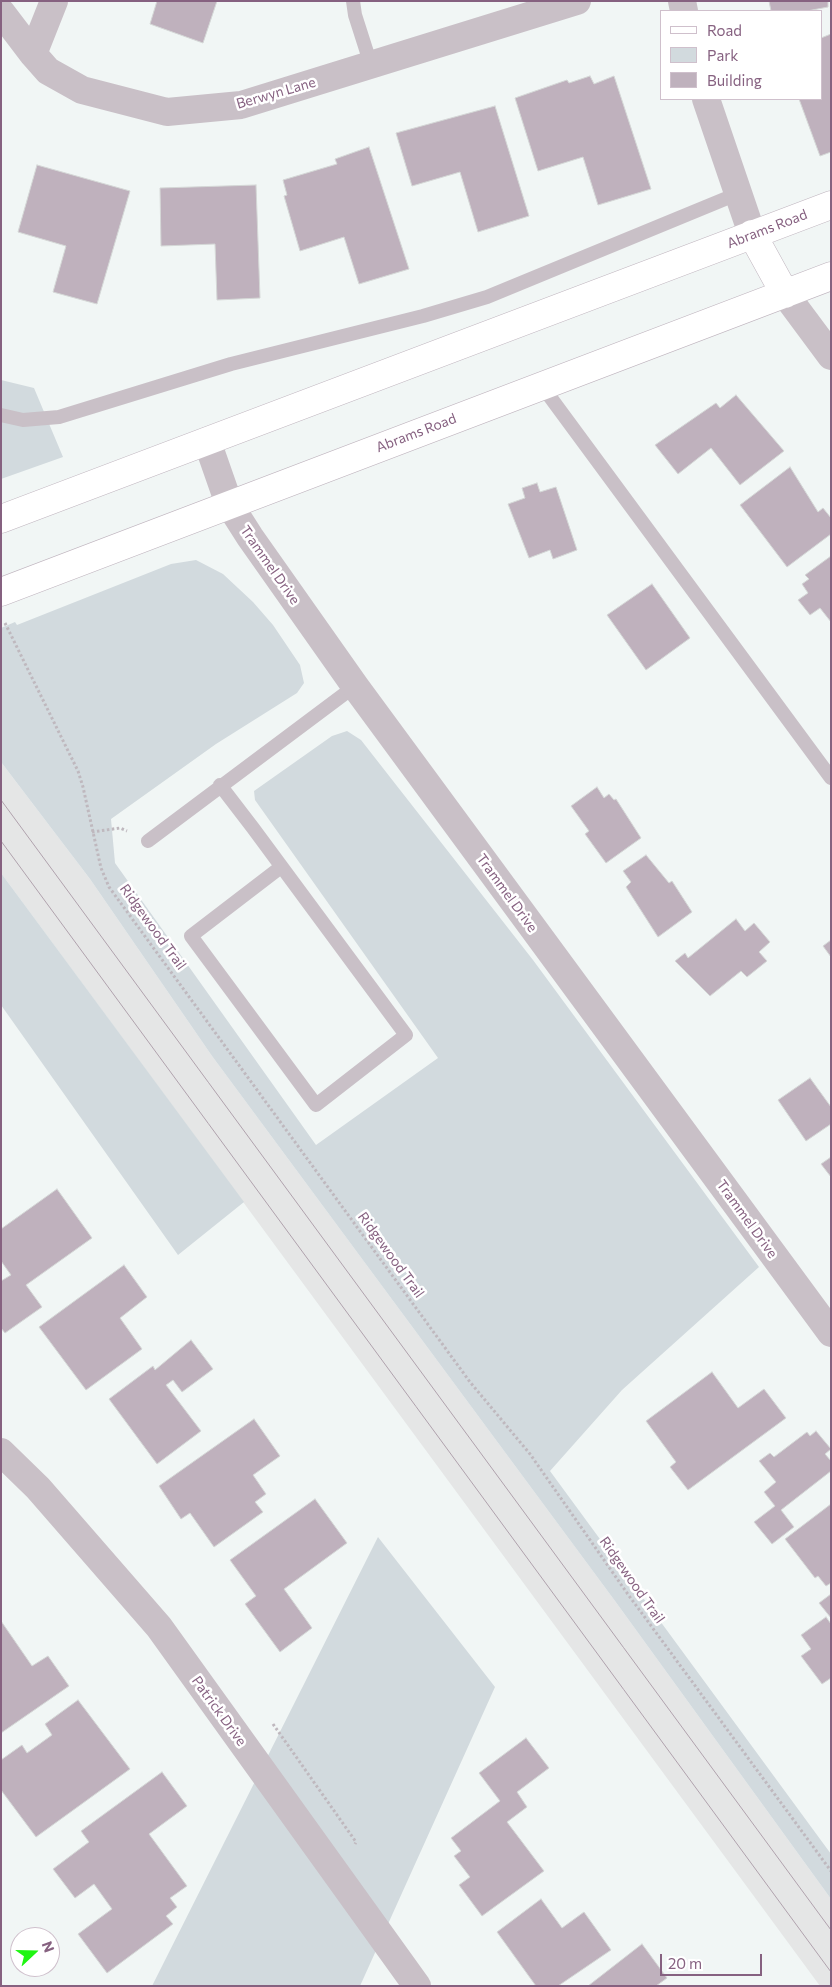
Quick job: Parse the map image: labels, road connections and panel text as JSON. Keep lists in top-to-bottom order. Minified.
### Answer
{"streets":{"main road":["Abrams Road"],"street":["Berwyn Lane","Trammel Drive","Patrick Drive"],"path":["Ridgewood Trail"]},"crossings":[["Abrams Road","Trammel Drive"]],"legend":["Road","Park","Building"],"scale_bar":"20 m","north":"right"}
